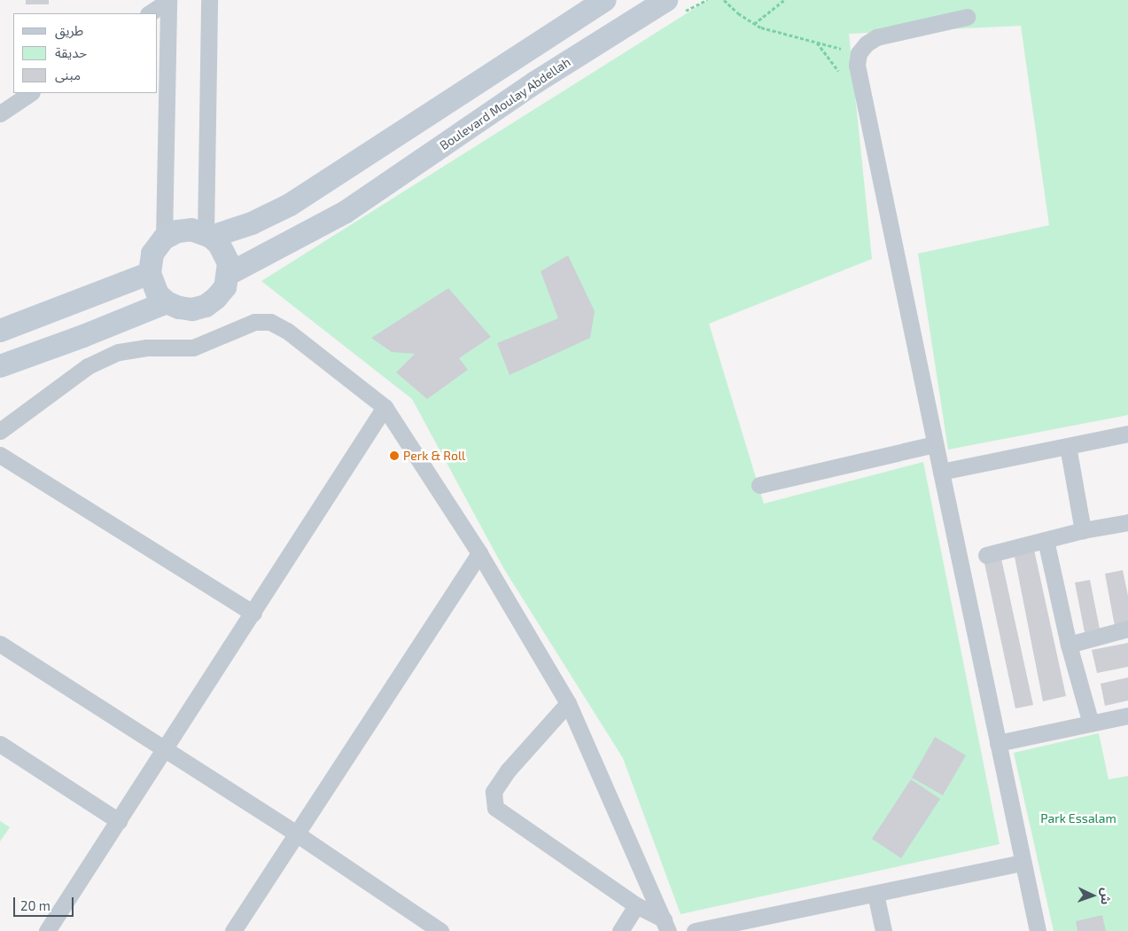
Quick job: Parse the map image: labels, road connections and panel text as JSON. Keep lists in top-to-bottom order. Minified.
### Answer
{"streets":{"main road":["Boulevard Moulay Abdellah"]},"parks":["Park Essalam"],"places":["Perk & Roll"],"legend":["طريق","حديقة","مبنى"],"scale_bar":"20 m","north":"right"}
